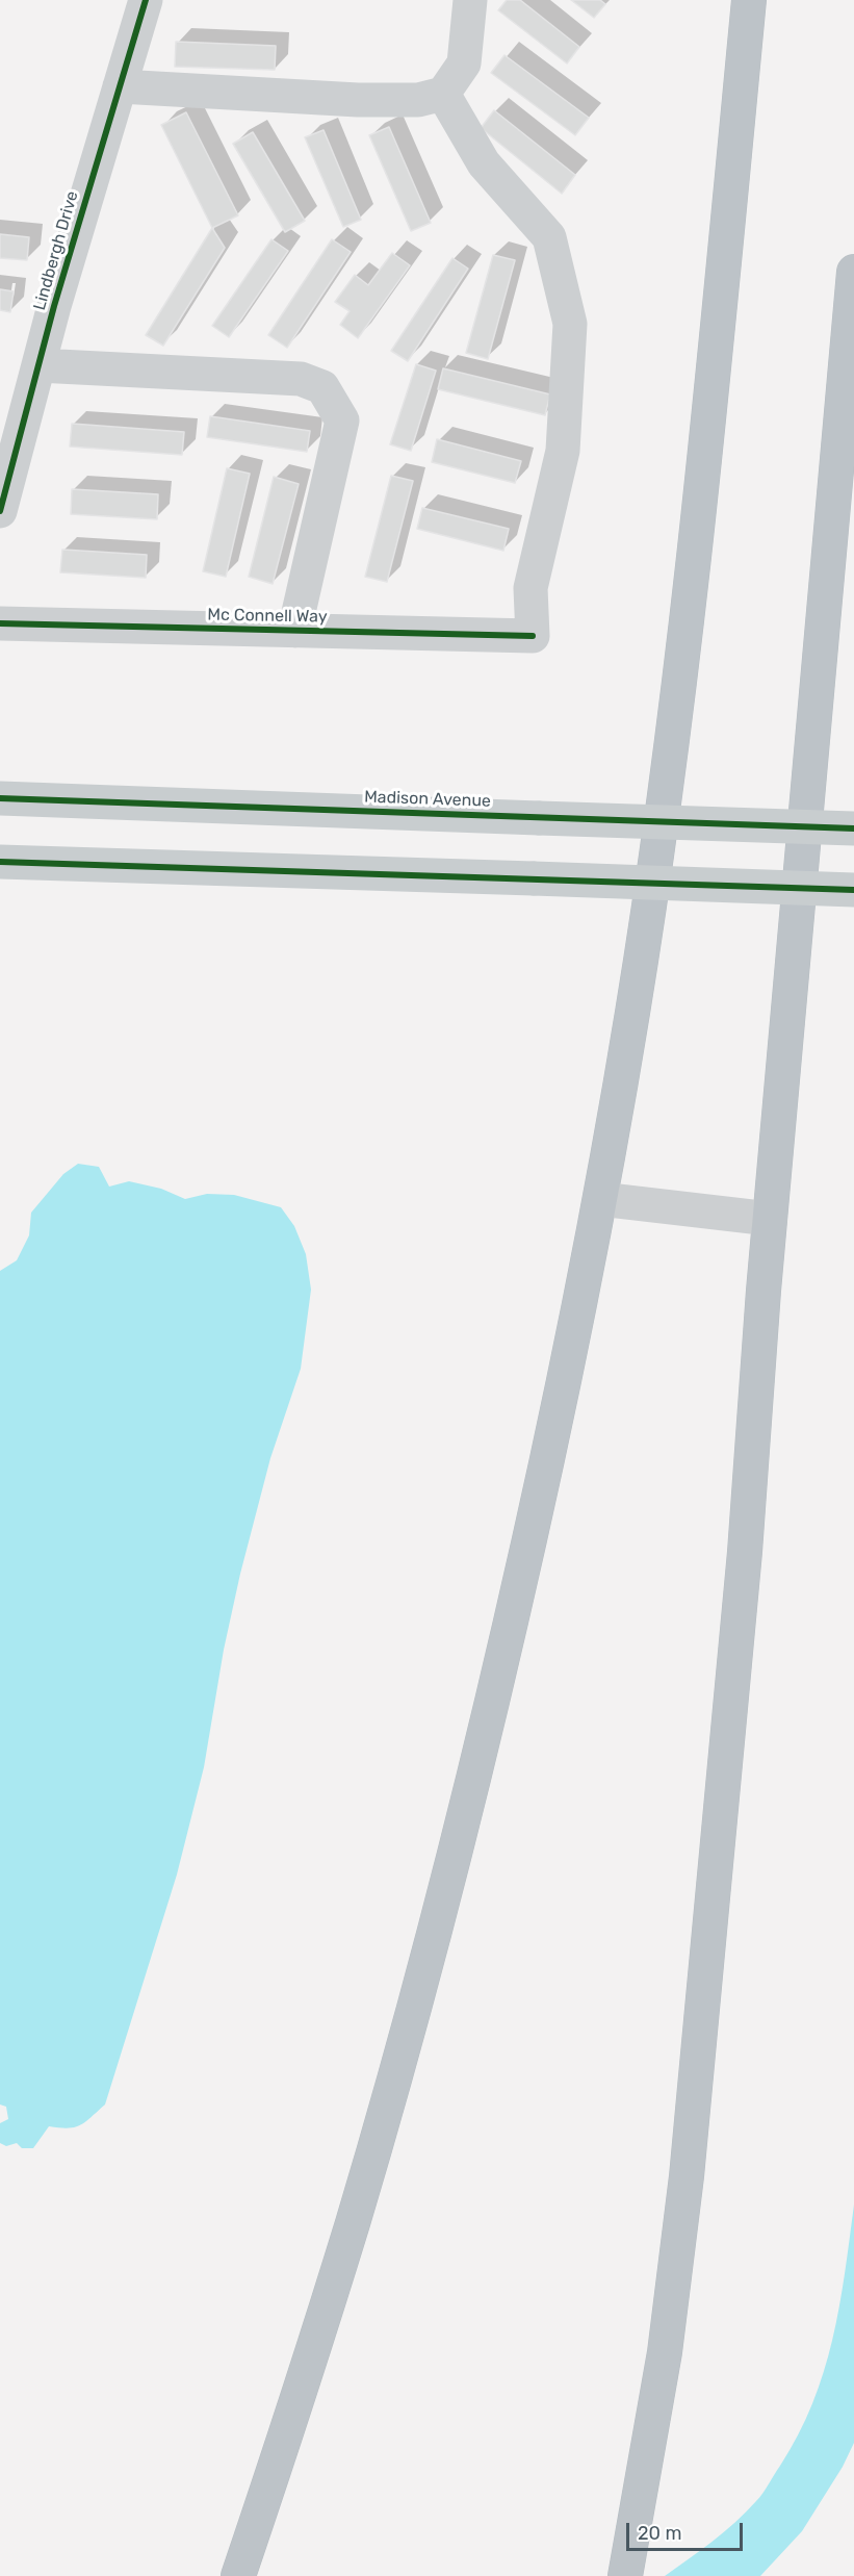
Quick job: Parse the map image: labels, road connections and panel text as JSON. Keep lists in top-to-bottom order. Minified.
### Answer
{"streets":{"main road":["Madison Avenue"],"street":["Lindbergh Drive","Mc Connell Way"]},"scale_bar":"20 m"}
